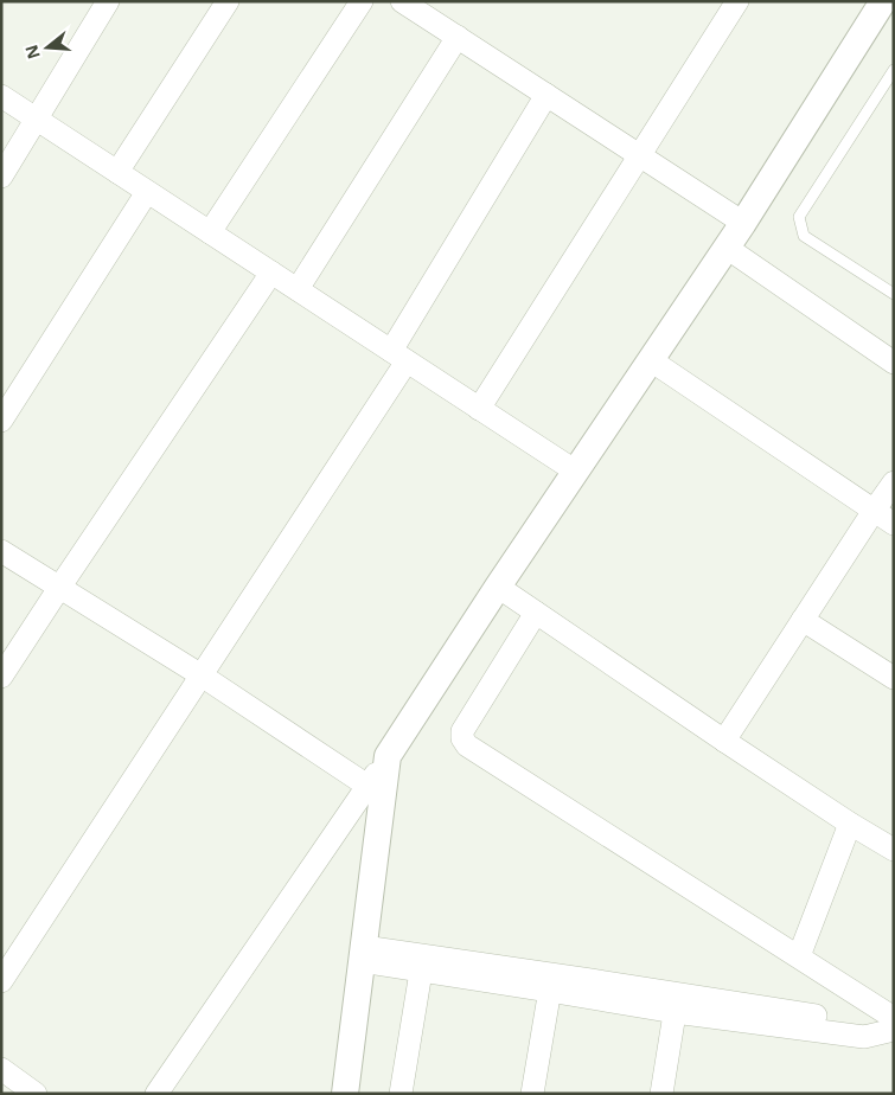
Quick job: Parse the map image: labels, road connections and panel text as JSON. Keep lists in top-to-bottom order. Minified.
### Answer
{"north":"left"}
